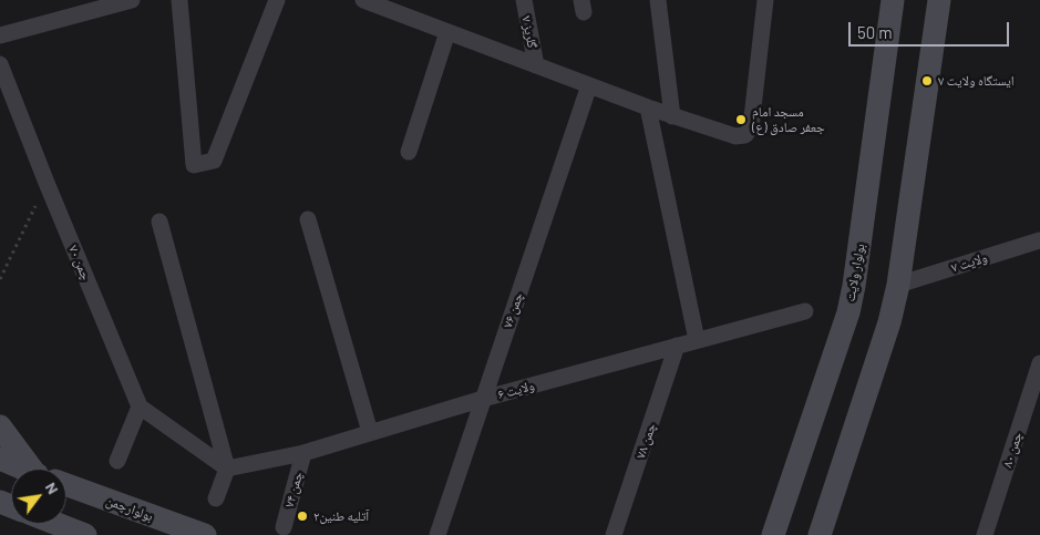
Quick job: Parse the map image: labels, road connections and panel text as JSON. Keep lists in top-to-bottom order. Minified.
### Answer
{"streets":{"main road":["بولوار ولایت","بولوارچمن"],"street":["گلریز ۷","چمن ۷۰","ولایت ۷","چمن ۷۶","ولایت ۶","چمن ۷۸","چمن ۸۰","چمن ۷۴"]},"crossings":[["چمن ۷۶","ولایت ۶"],["ولایت ۶","چمن ۷۸"],["ولایت ۶","چمن ۷۴"]],"places":["ایستگاه ولایت ۷","مسجد امام جعفر صادق (ع)","آتلیه طنین۲"],"scale_bar":"50 m","north":"top right"}
